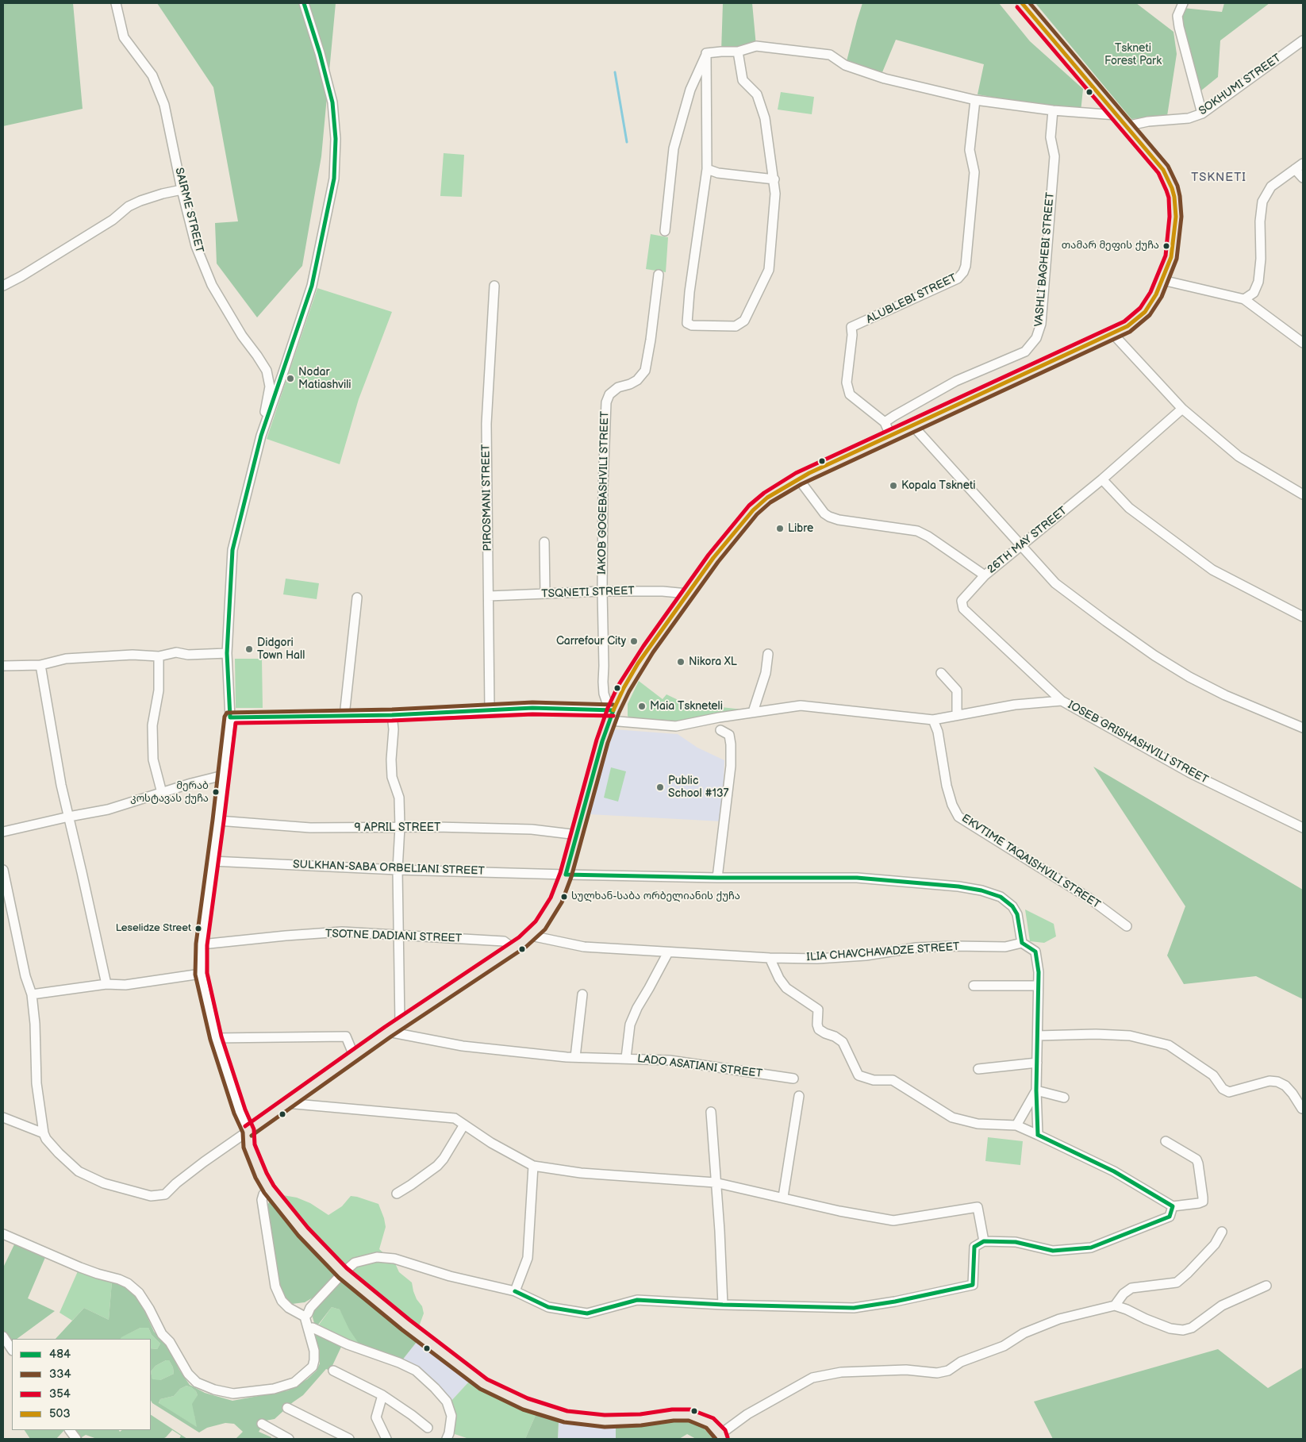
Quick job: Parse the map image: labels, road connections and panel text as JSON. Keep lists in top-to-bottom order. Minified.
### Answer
{"streets":{"street":["SOKHUMI STREET","SAIRME STREET","VASHLI BAGHEBI STREET","ALUBLEBI STREET","IAKOB GOGEBASHVILI STREET","PIROSMANI STREET","26TH MAY STREET","TSQNETI STREET","IOSEB GRISHASHVILI STREET","9 APRIL STREET","EKVTIME TAQAISHVILI STREET","SULKHAN-SABA ORBELIANI STREET","TSOTNE DADIANI STREET","ILIA CHAVCHAVADZE STREET","LADO ASATIANI STREET"]},"crossings":[["VASHLI BAGHEBI STREET","ALUBLEBI STREET"],["IAKOB GOGEBASHVILI STREET","TSQNETI STREET"],["PIROSMANI STREET","TSQNETI STREET"],["IOSEB GRISHASHVILI STREET","EKVTIME TAQAISHVILI STREET"],["SULKHAN-SABA ORBELIANI STREET","ILIA CHAVCHAVADZE STREET"],["ILIA CHAVCHAVADZE STREET","LADO ASATIANI STREET"]],"districts":["TSKNETI"],"parks":["Tskneti Forest Park"],"places":["თამარ მეფის ქუჩა","Nodar Matiashvili","Kopala Tskneti","Libre","Carrefour City","Didgori Town Hall","Nikora XL","Maia Tskneteli","Public School #137","მერაბ კოსტავას ქუჩა","სულხან-საბა ორბელიანის ქუჩა","Leselidze Street"],"lines":["transit line 484","transit line 334","transit line 503","transit line 354"],"legend":["484","334","354","503"]}
